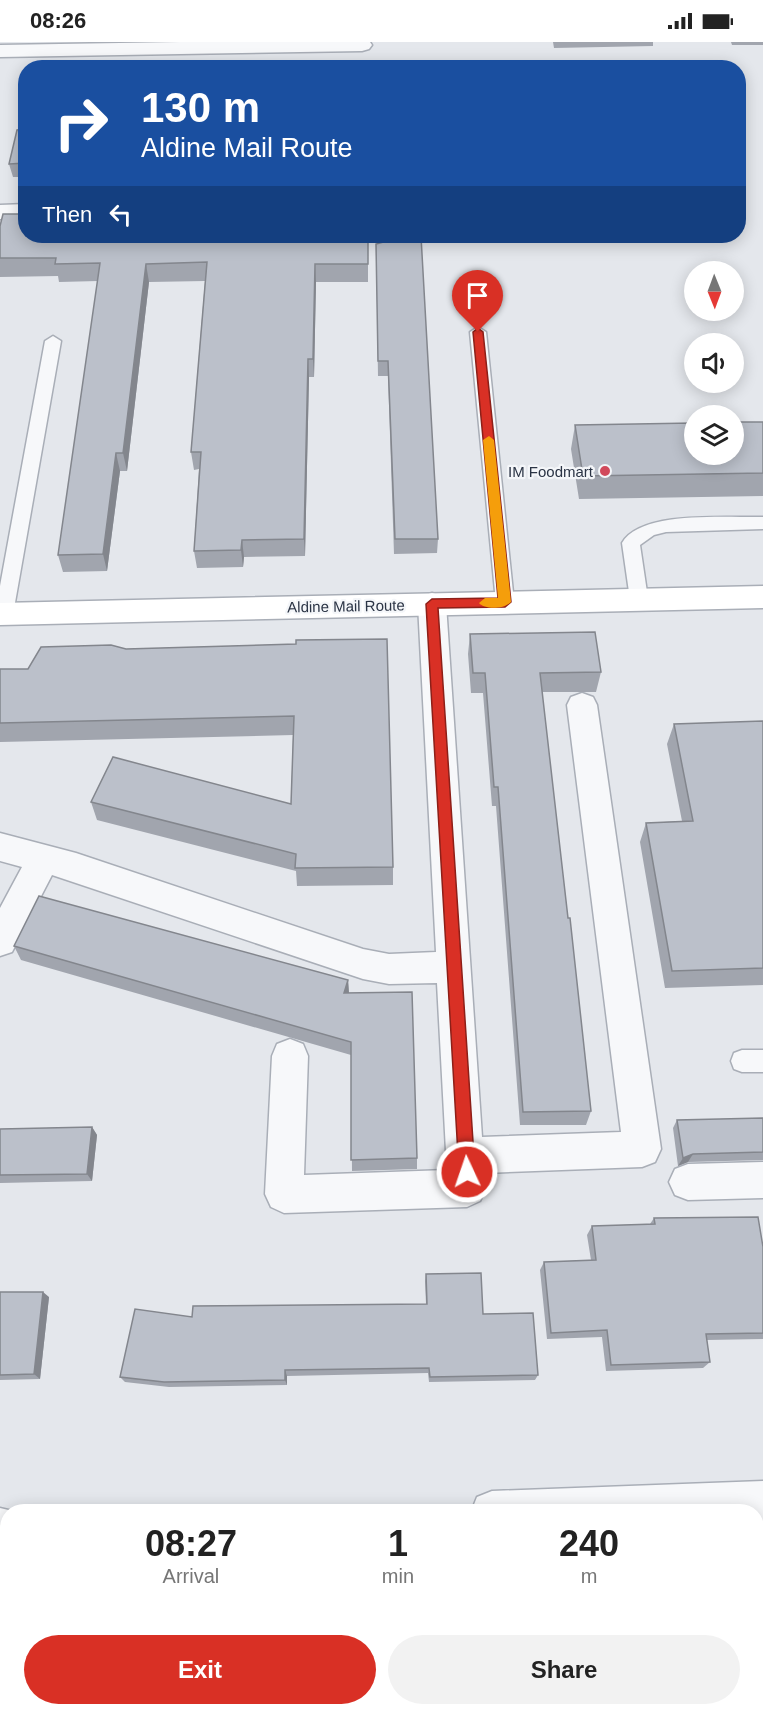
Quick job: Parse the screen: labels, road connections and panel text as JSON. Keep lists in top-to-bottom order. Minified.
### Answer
{"streets":{"main road":["Aldine Mail Route"]},"places":["IM Foodmart"],"north":"bottom","page":{"status":"08:26","turn":["130 m","Aldine Mail Route"],"then":"Then","eta":["08:27","Arrival","1","min","240","m"],"buttons":["Exit","Share"]}}
